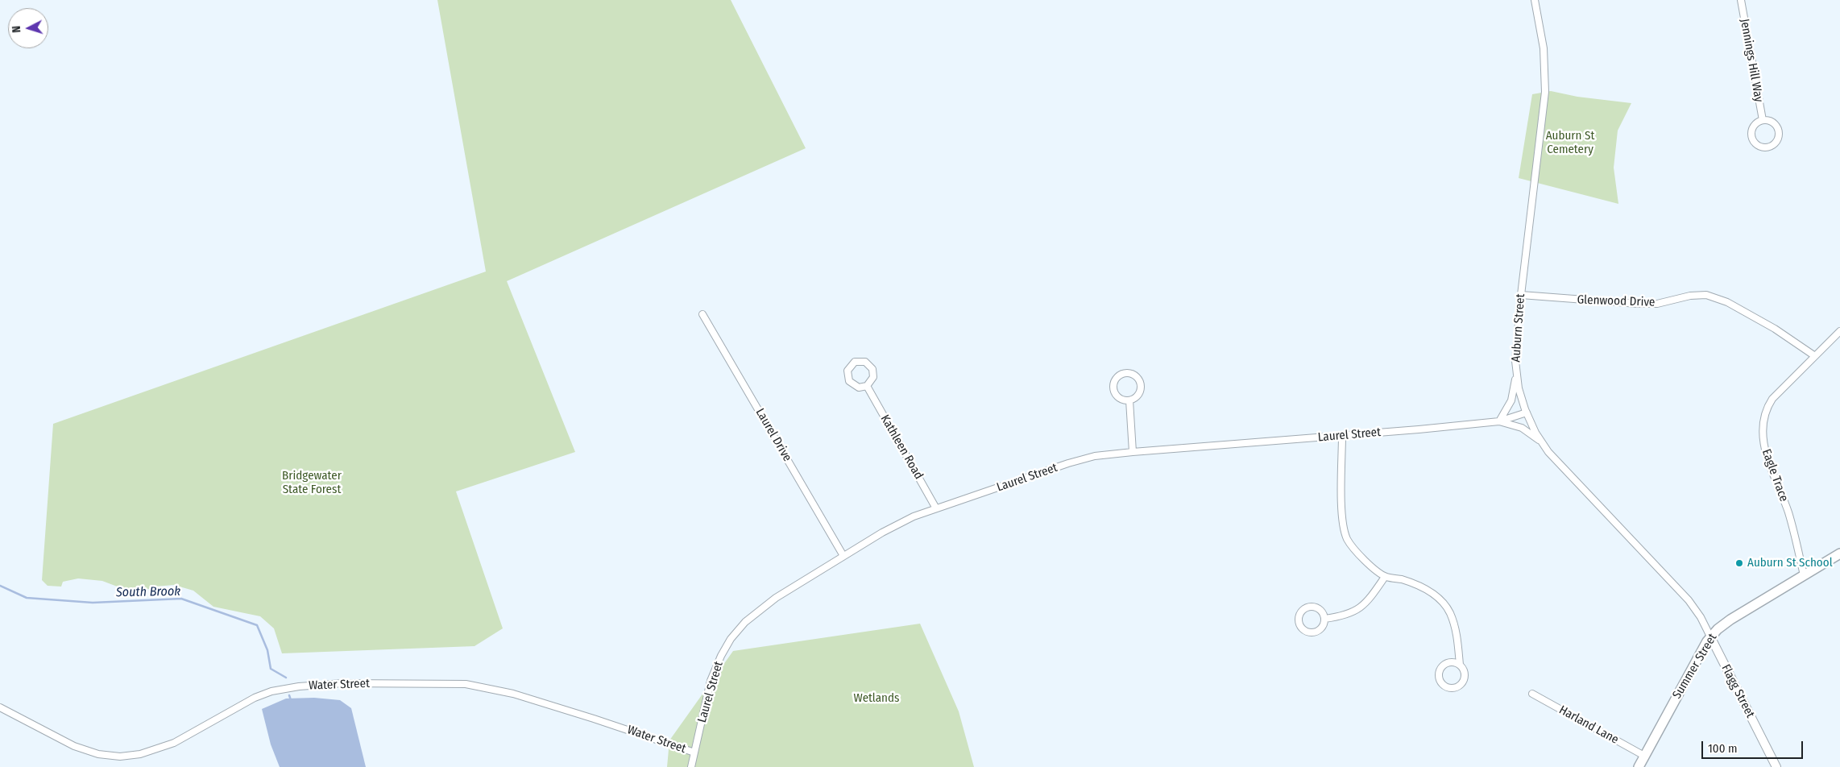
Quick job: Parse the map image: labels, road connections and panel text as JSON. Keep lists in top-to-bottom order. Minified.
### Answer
{"streets":{"main road":["Summer Street"],"street":["Jennings Hill Way","Glenwood Drive","Auburn Street","Laurel Drive","Laurel Street","Kathleen Road","Eagle Trace","Water Street","Flagg Street","Harland Lane"]},"crossings":[["Glenwood Drive","Auburn Street"],["Glenwood Drive","Eagle Trace"],["Auburn Street","Laurel Street"],["Auburn Street","Summer Street"],["Auburn Street","Flagg Street"],["Laurel Drive","Laurel Street"],["Laurel Street","Kathleen Road"],["Laurel Street","Water Street"],["Eagle Trace","Summer Street"],["Summer Street","Flagg Street"],["Summer Street","Harland Lane"]],"water":["South Brook"],"parks":["Auburn St Cemetery","Bridgewater State Forest","Wetlands"],"places":["Auburn St School"],"scale_bar":"100 m","north":"left"}
